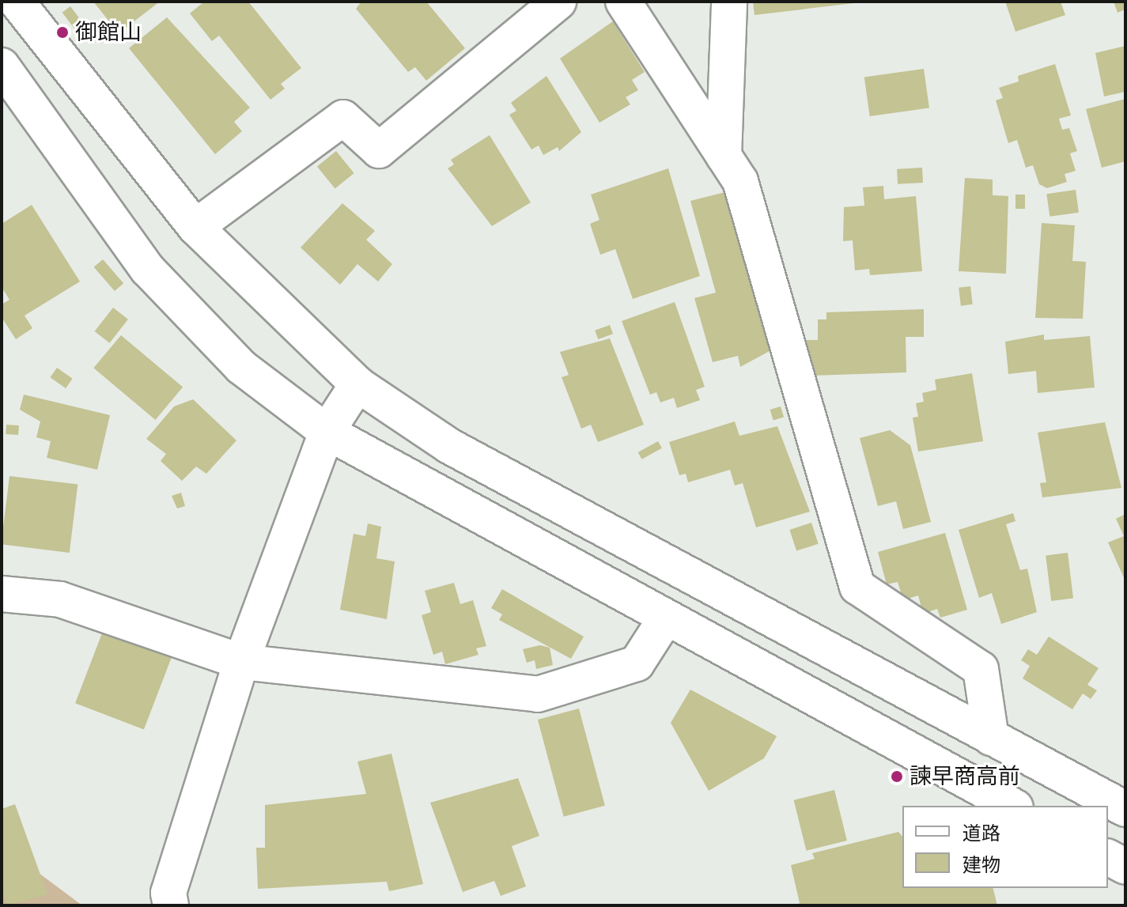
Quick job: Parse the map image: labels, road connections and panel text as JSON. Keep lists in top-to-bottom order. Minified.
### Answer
{"places":["御館山","諫早商高前"],"legend":["道路","建物"]}
